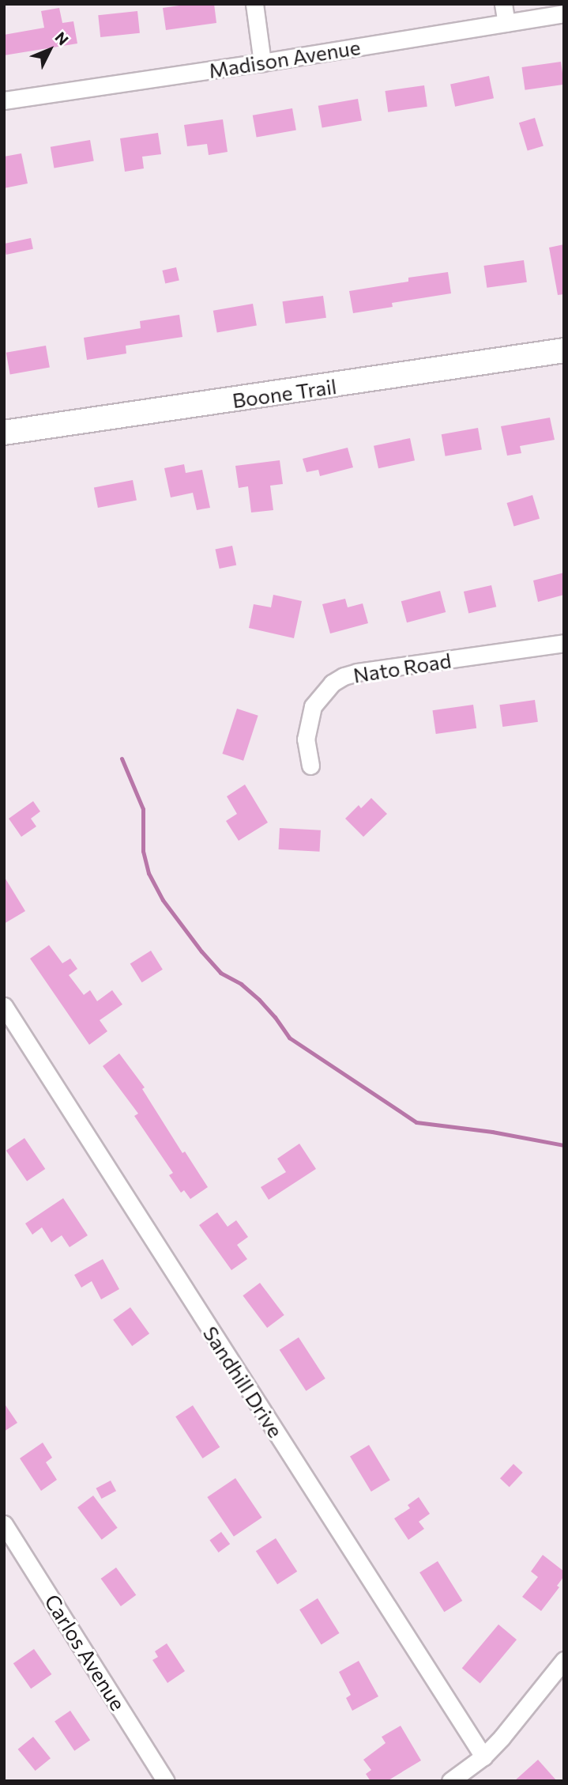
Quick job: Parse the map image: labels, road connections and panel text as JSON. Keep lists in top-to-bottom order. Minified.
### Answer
{"streets":{"street":["Madison Avenue","Boone Trail","Nato Road","Sandhill Drive","Carlos Avenue"]},"north":"top right"}
